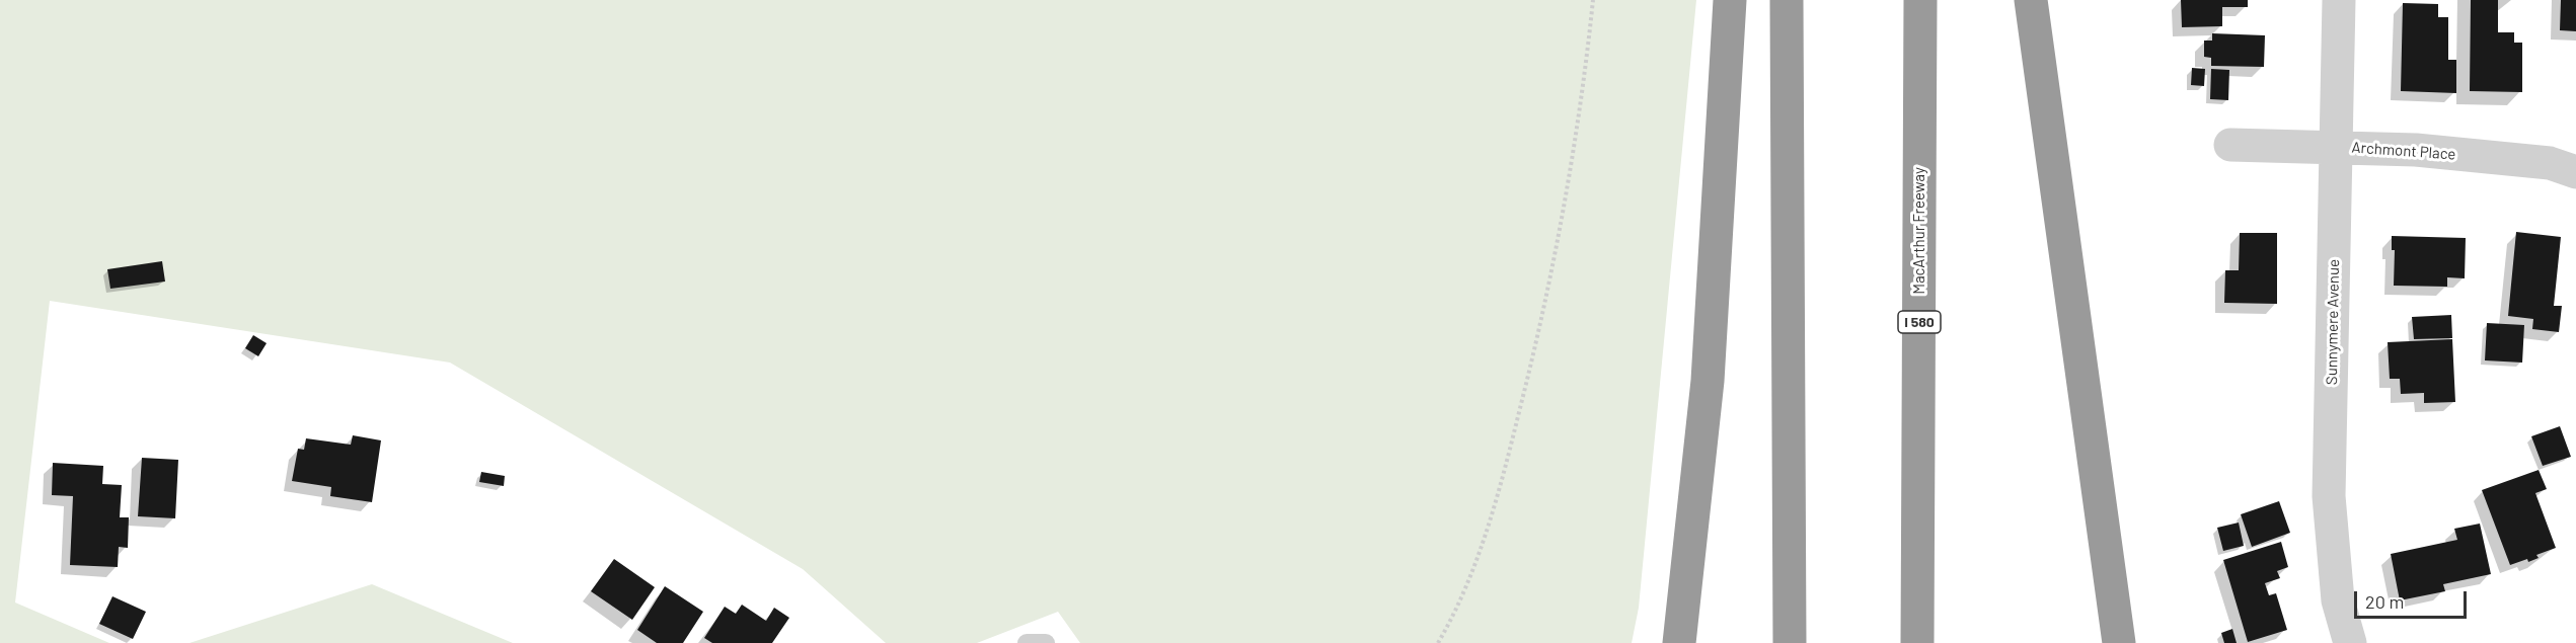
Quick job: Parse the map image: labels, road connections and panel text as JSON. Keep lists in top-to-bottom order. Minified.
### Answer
{"streets":{"highway":["MacArthur Freeway","I 580"],"street":["Archmont Place","Sunnymere Avenue"]},"crossings":[["Archmont Place","Sunnymere Avenue"]],"scale_bar":"20 m"}
